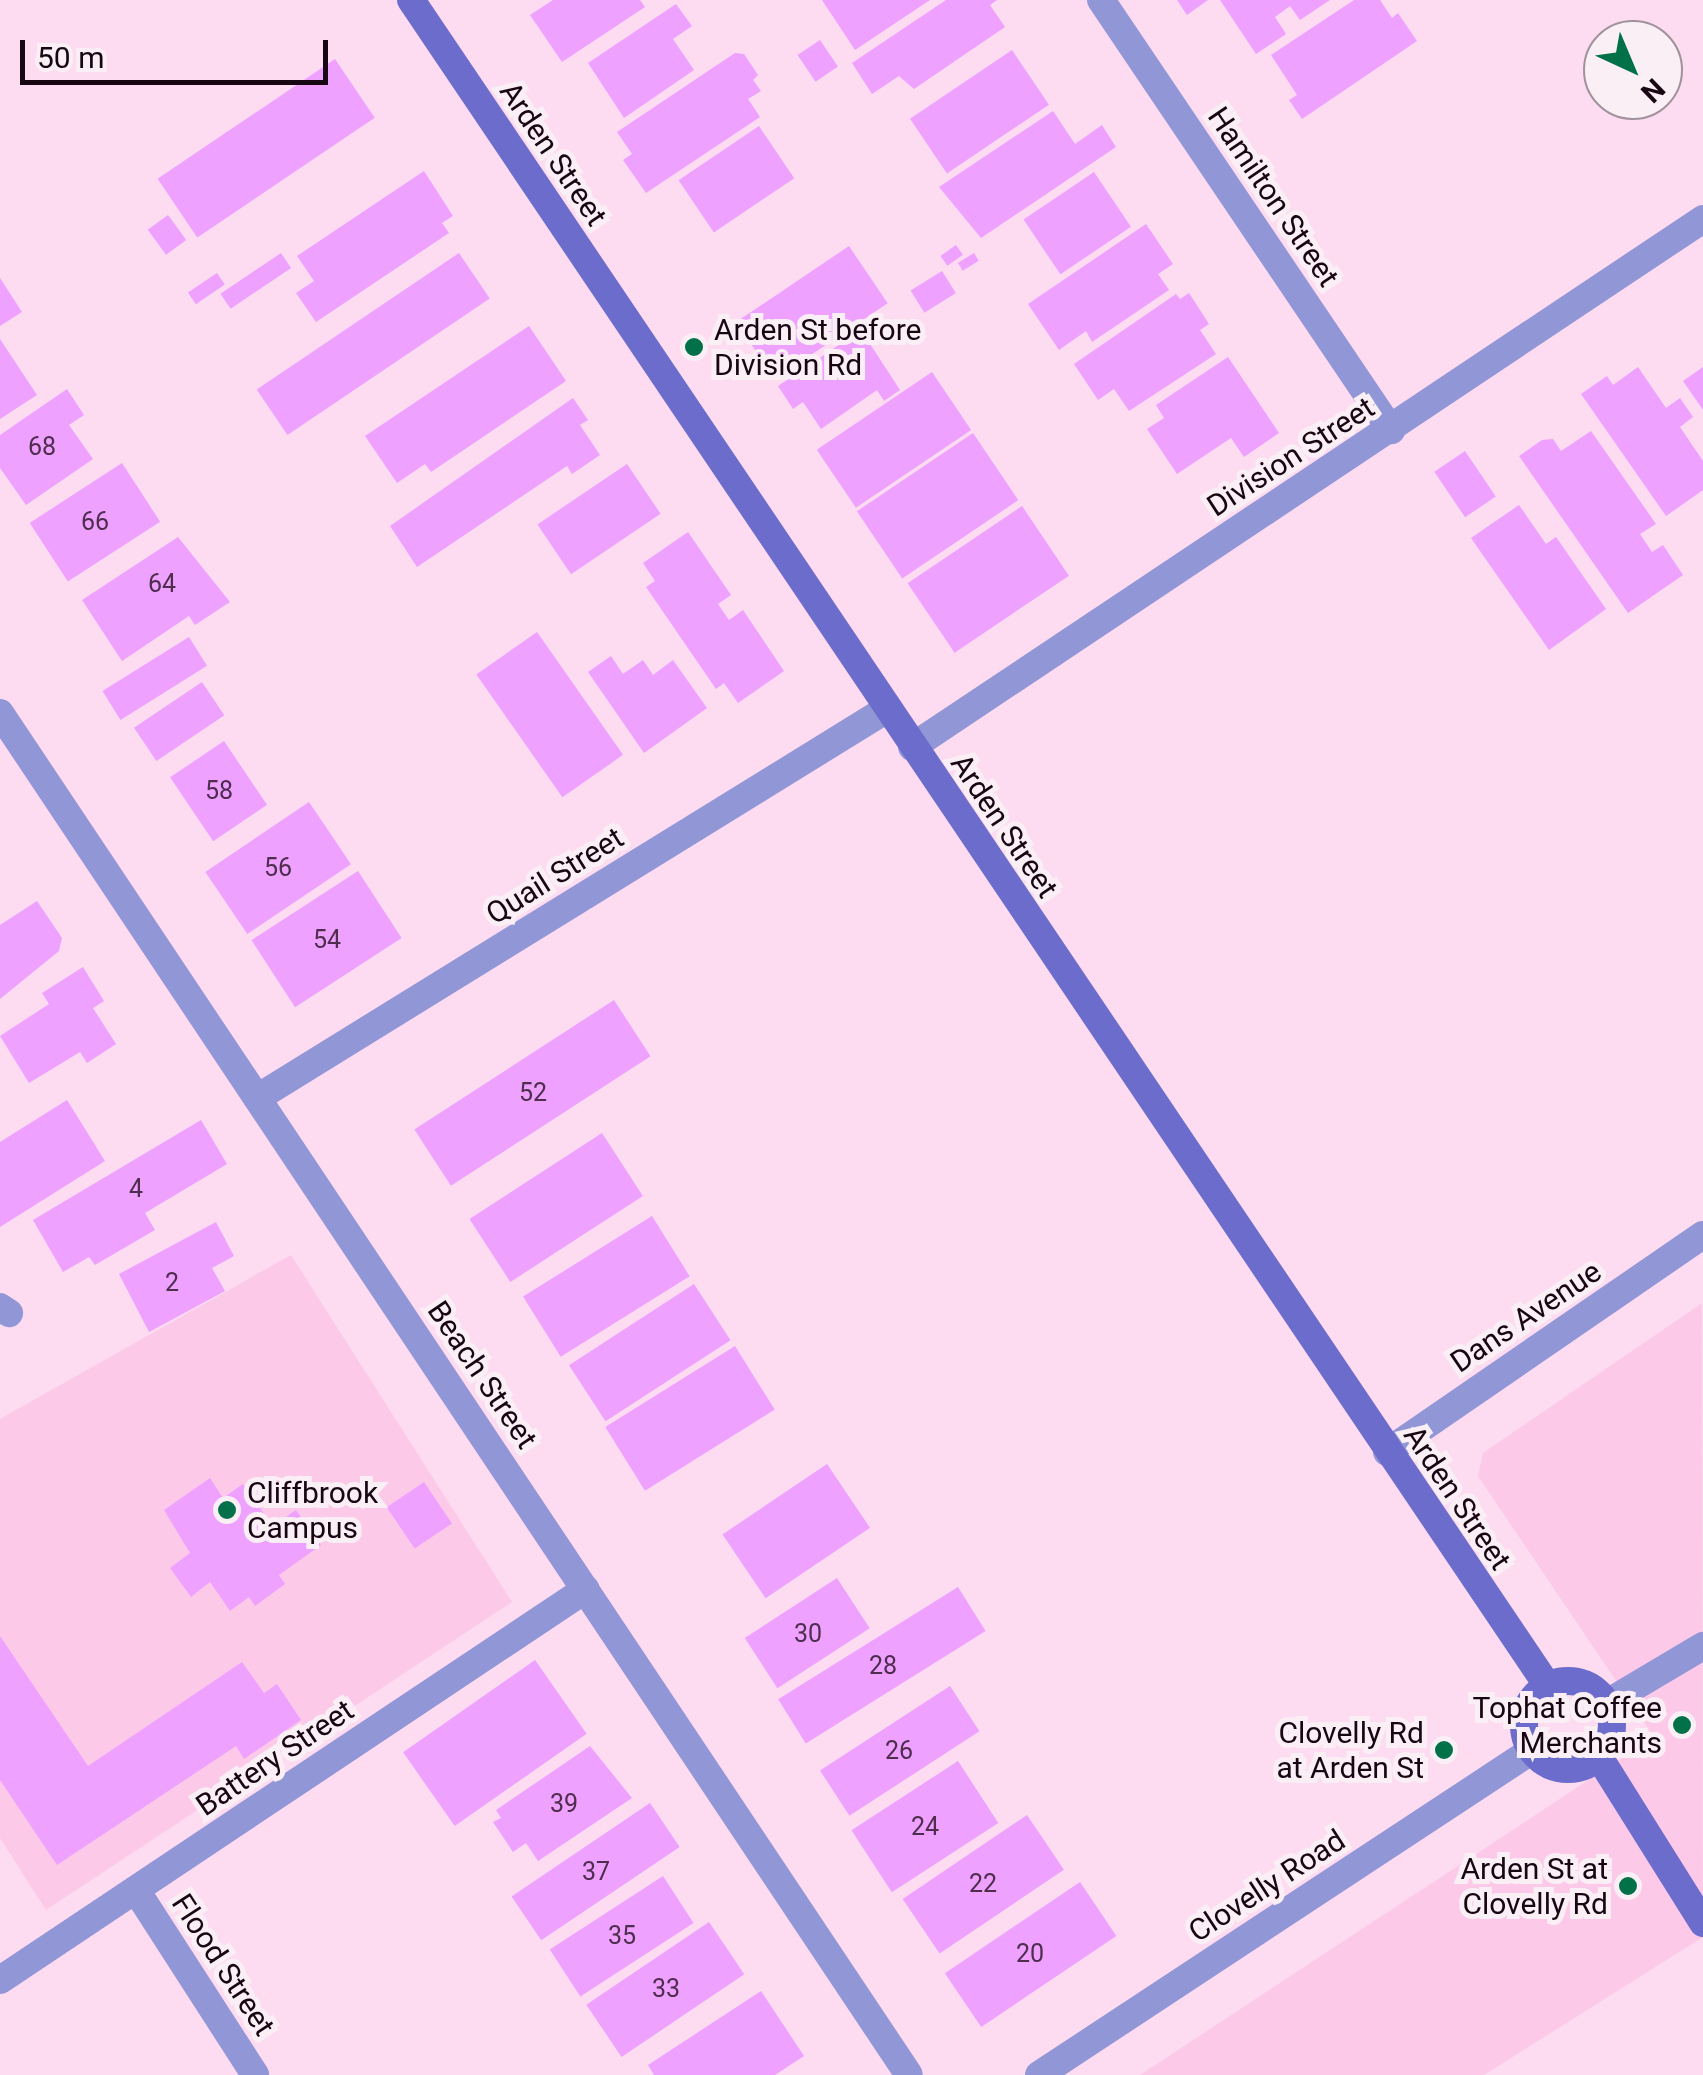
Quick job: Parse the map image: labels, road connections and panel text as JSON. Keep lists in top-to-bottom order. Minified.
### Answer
{"streets":{"main road":["Arden Street"],"street":["Hamilton Street","Division Street","Quail Street","Dans Avenue","Beach Street","Battery Street","Clovelly Road","Flood Street"]},"crossings":[["Arden Street","Division Street"],["Arden Street","Quail Street"],["Arden Street","Dans Avenue"],["Arden Street","Clovelly Road"],["Hamilton Street","Division Street"],["Quail Street","Beach Street"],["Beach Street","Battery Street"],["Battery Street","Flood Street"]],"places":["Arden St before Division Rd","Cliffbrook Campus","Tophat Coffee Merchants","Clovelly Rd at Arden St","Arden St at Clovelly Rd"],"house_numbers":["68","66","64","58","56","54","52","4","2","30","28","26","39","24","37","22","35","20","33"],"scale_bar":"50 m","north":"bottom right"}
